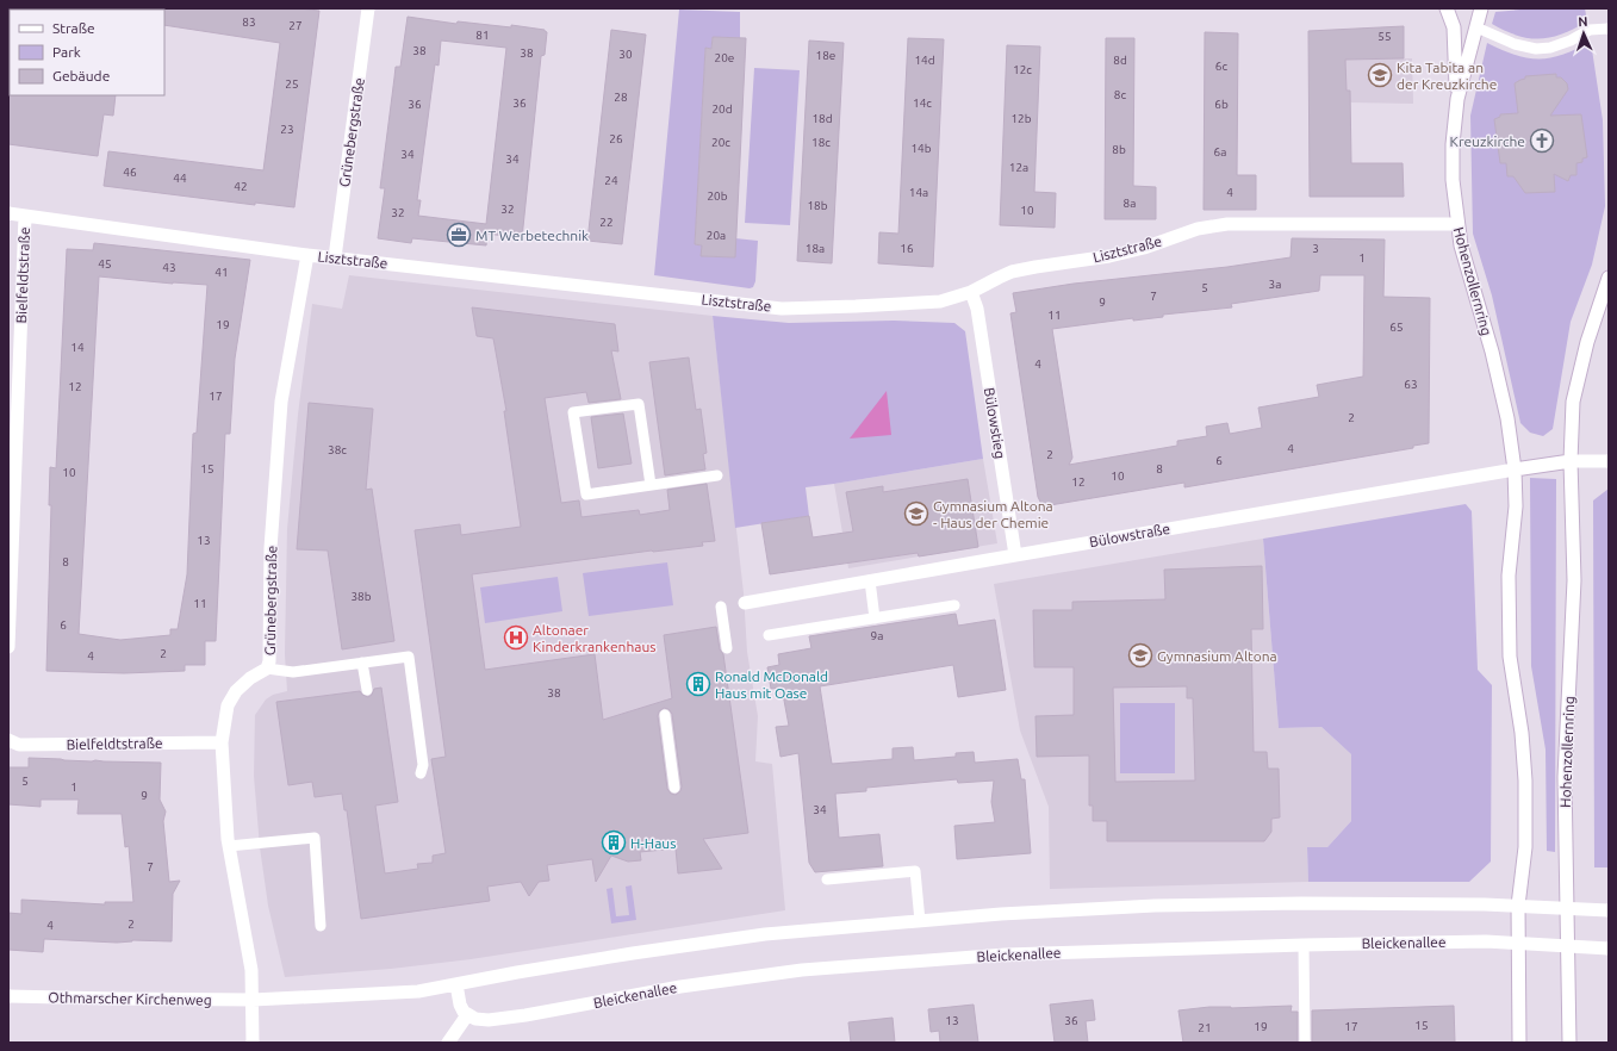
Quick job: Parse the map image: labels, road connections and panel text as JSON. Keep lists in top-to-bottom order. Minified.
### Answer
{"streets":{"street":["Grünebergstraße","Lisztstraße","Bielfeldtstraße","Hohenzollernring","Bülowstieg","Bülowstraße","Bleickenallee","Othmarscher Kirchenweg"]},"crossings":[["Grünebergstraße","Lisztstraße"],["Grünebergstraße","Bielfeldtstraße"],["Grünebergstraße","Othmarscher Kirchenweg"],["Lisztstraße","Bielfeldtstraße"],["Lisztstraße","Hohenzollernring"],["Lisztstraße","Bülowstieg"],["Hohenzollernring","Bülowstraße"],["Hohenzollernring","Bleickenallee"],["Bülowstieg","Bülowstraße"]],"places":{"school or university":["Kita Tabita an der Kreuzkirche","Gymnasium Altona - Haus der Chemie","Gymnasium Altona"],"church":["Kreuzkirche"],"office":["MT Werbetechnik"],"hospital":["Altonaer Kinderkrankenhaus"],"building":["Ronald McDonald Haus mit Oase","H-Haus"]},"house_numbers":["83","27","81","55","38","38","30","18e","20e","14d","8d","6c","12c","25","8c","28","36","14c","36","6b","20d","18d","12b","23","26","20c","18c","14b","8b","6a","34","34","12a","46","44","24","42","14a","4","20b","8a","18b","32","10","32","22","20a","18a","16","3","1","45","43","41","3a","5","7","9","11","19","65","14","4","63","12","17","2","4","38c","2","6","15","8","10","10","12","13","8","38b","11","6","9a","2","4","38","5","1","9","34","7","2","4","13","36","15","19","17","21"],"legend":["Straße","Park","Gebäude"],"north":"top"}
